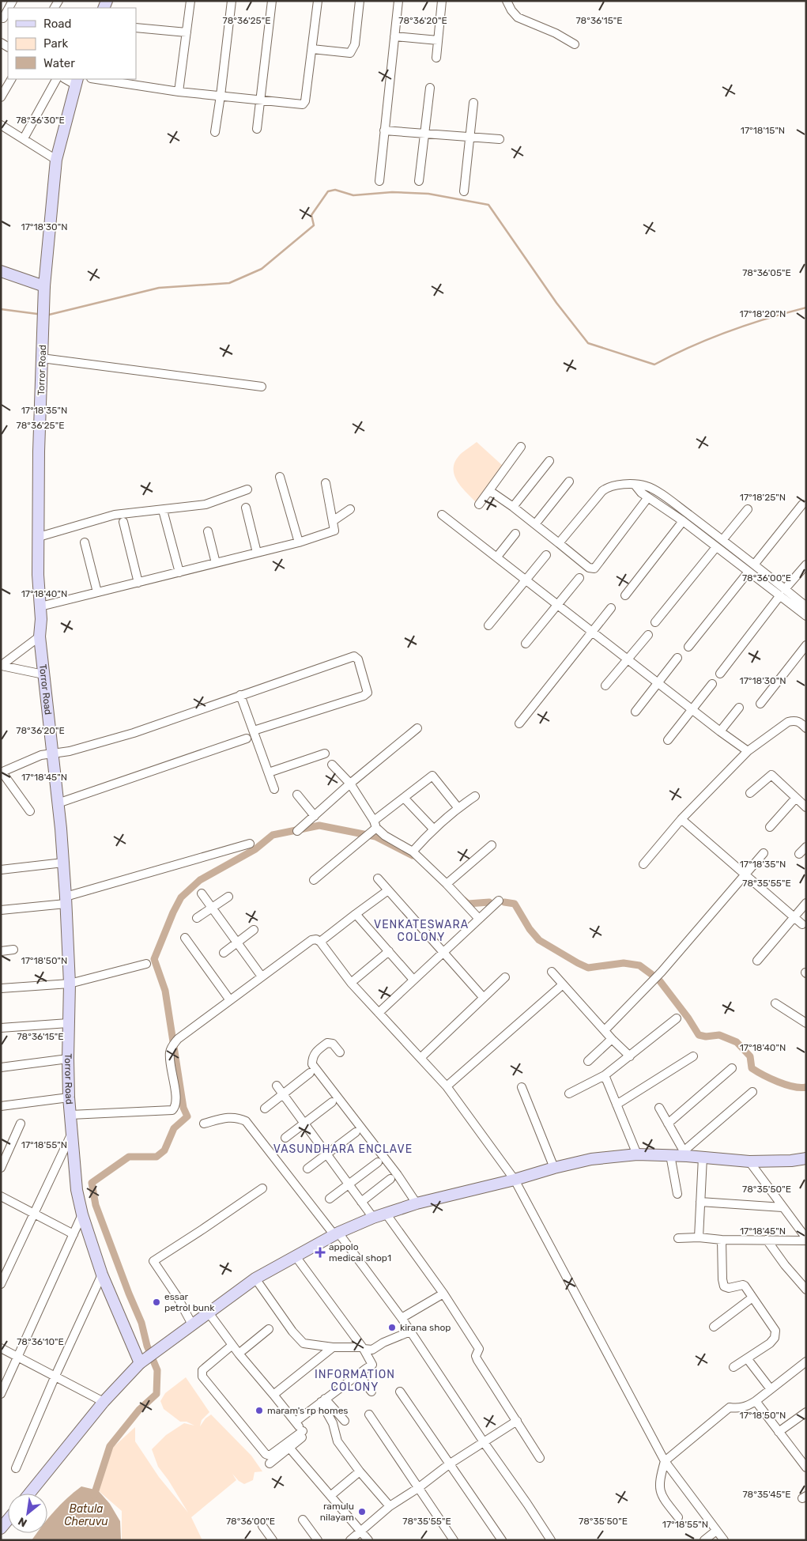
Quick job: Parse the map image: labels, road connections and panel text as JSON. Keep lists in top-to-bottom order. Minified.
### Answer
{"streets":{"street":["Torror Road"]},"districts":["VENKATESWARA COLONY","VASUNDHARA ENCLAVE","INFORMATION COLONY"],"water":["Batula Cheruvu"],"places":{"health":["appolo medical shop1"],"other":["essar petrol bunk","kirana shop","maram's rp homes","ramulu nilayam"]},"legend":["Road","Park","Water"],"north":"bottom left","coordinates":["78°36'25\"E","78°36'20\"E","78°36'15\"E","78°36'30\"E","17°18'15\"N","17°18'30\"N","78°36'05\"E","17°18'20\"N","17°18'35\"N","17°18'25\"N","78°36'00\"E","17°18'40\"N","17°18'45\"N","78°35'55\"E","17°18'50\"N","17°18'55\"N","78°35'50\"E","78°36'10\"E","78°35'45\"E"]}
